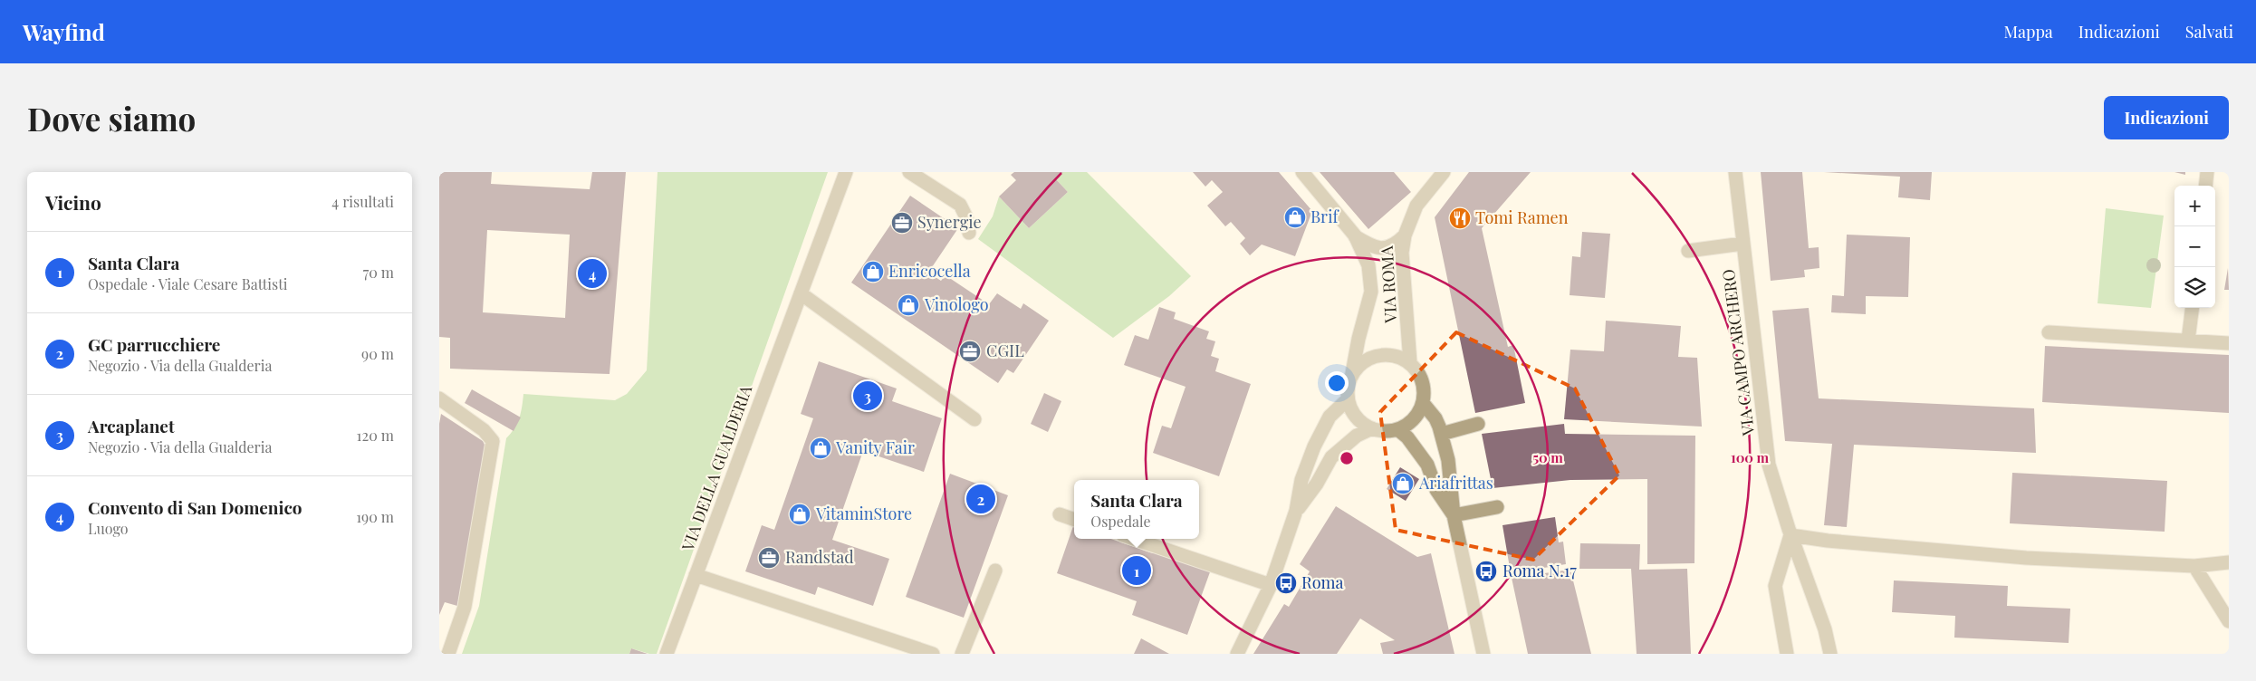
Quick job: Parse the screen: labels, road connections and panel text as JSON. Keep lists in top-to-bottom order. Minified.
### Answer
{"streets":{"street":["VIA ROMA","VIA CAMPO ARCHERO","VIA DELLA GUALDERIA"]},"places":{"shop":["Brif","Enricocella","Vinologo","Vanity Fair","Ariafrittas","VitaminStore"],"restaurant":["Tomi Ramen"],"office":["Synergie","CGIL","Randstad"],"bus stop":["Roma N.17","Roma"]},"page":{"header":"Wayfind","nav":["Mappa","Indicazioni","Salvati"],"buttons":"Indicazioni","title":"Dove siamo","heading":["Vicino","4 risultati"],"map_buttons":["+","−"],"list":[{"mark":"1","name":"Santa Clara","note":"Ospedale · Viale Cesare Battisti","value":"70 m"},{"mark":"2","name":"GC parrucchiere","note":"Negozio · Via della Gualderia","value":"90 m"},{"mark":"3","name":"Arcaplanet","note":"Negozio · Via della Gualderia","value":"120 m"},{"mark":"4","name":"Convento di San Domenico","note":"Luogo","value":"190 m"}],"pins":["4","3","2","1"],"popup":["Santa Clara","Ospedale"]},"rings":["50 m","100 m"]}
